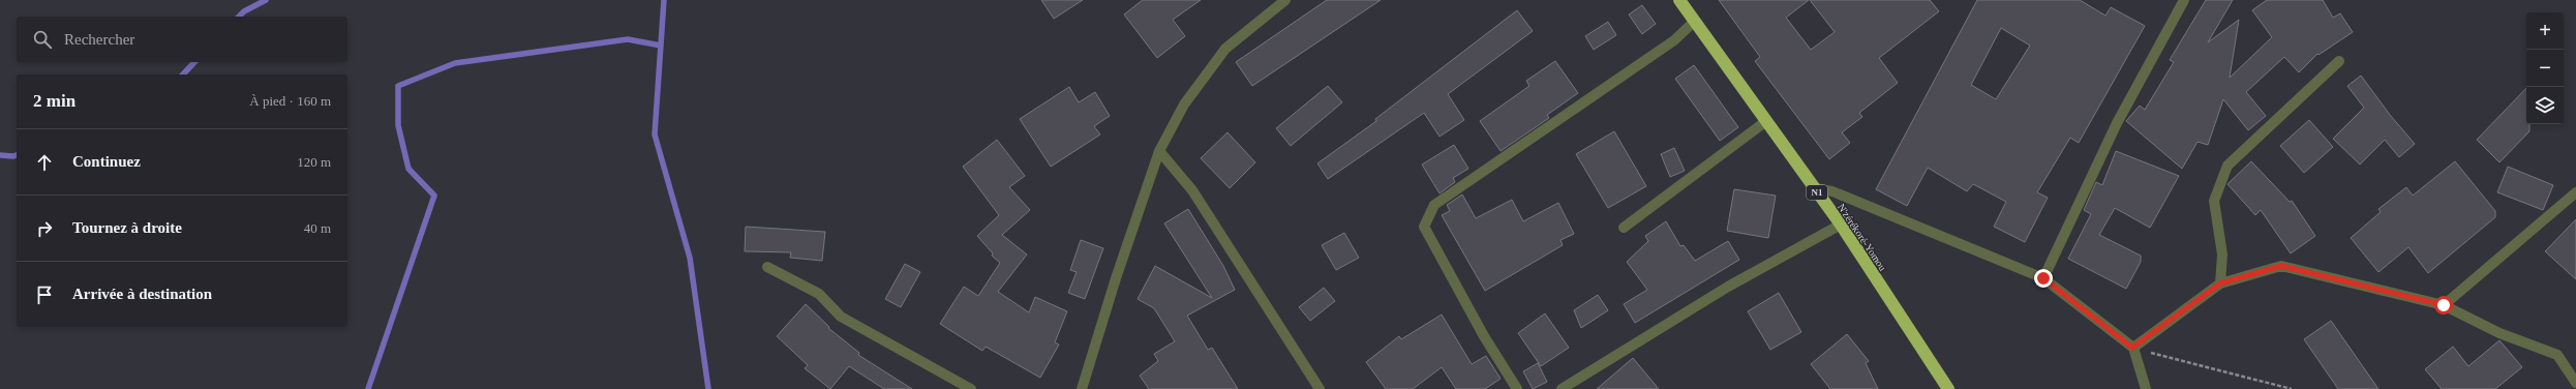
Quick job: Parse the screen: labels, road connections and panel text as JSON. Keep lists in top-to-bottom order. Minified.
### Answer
{"streets":{"highway":["N1","N'zérékoré-Yomou"]},"page":{"map_buttons":["+","−"],"search":"Rechercher","heading":["2 min","À pied · 160 m"],"list":[["Continuez","120 m"],["Tournez à droite","40 m"],"Arrivée à destination"]}}
